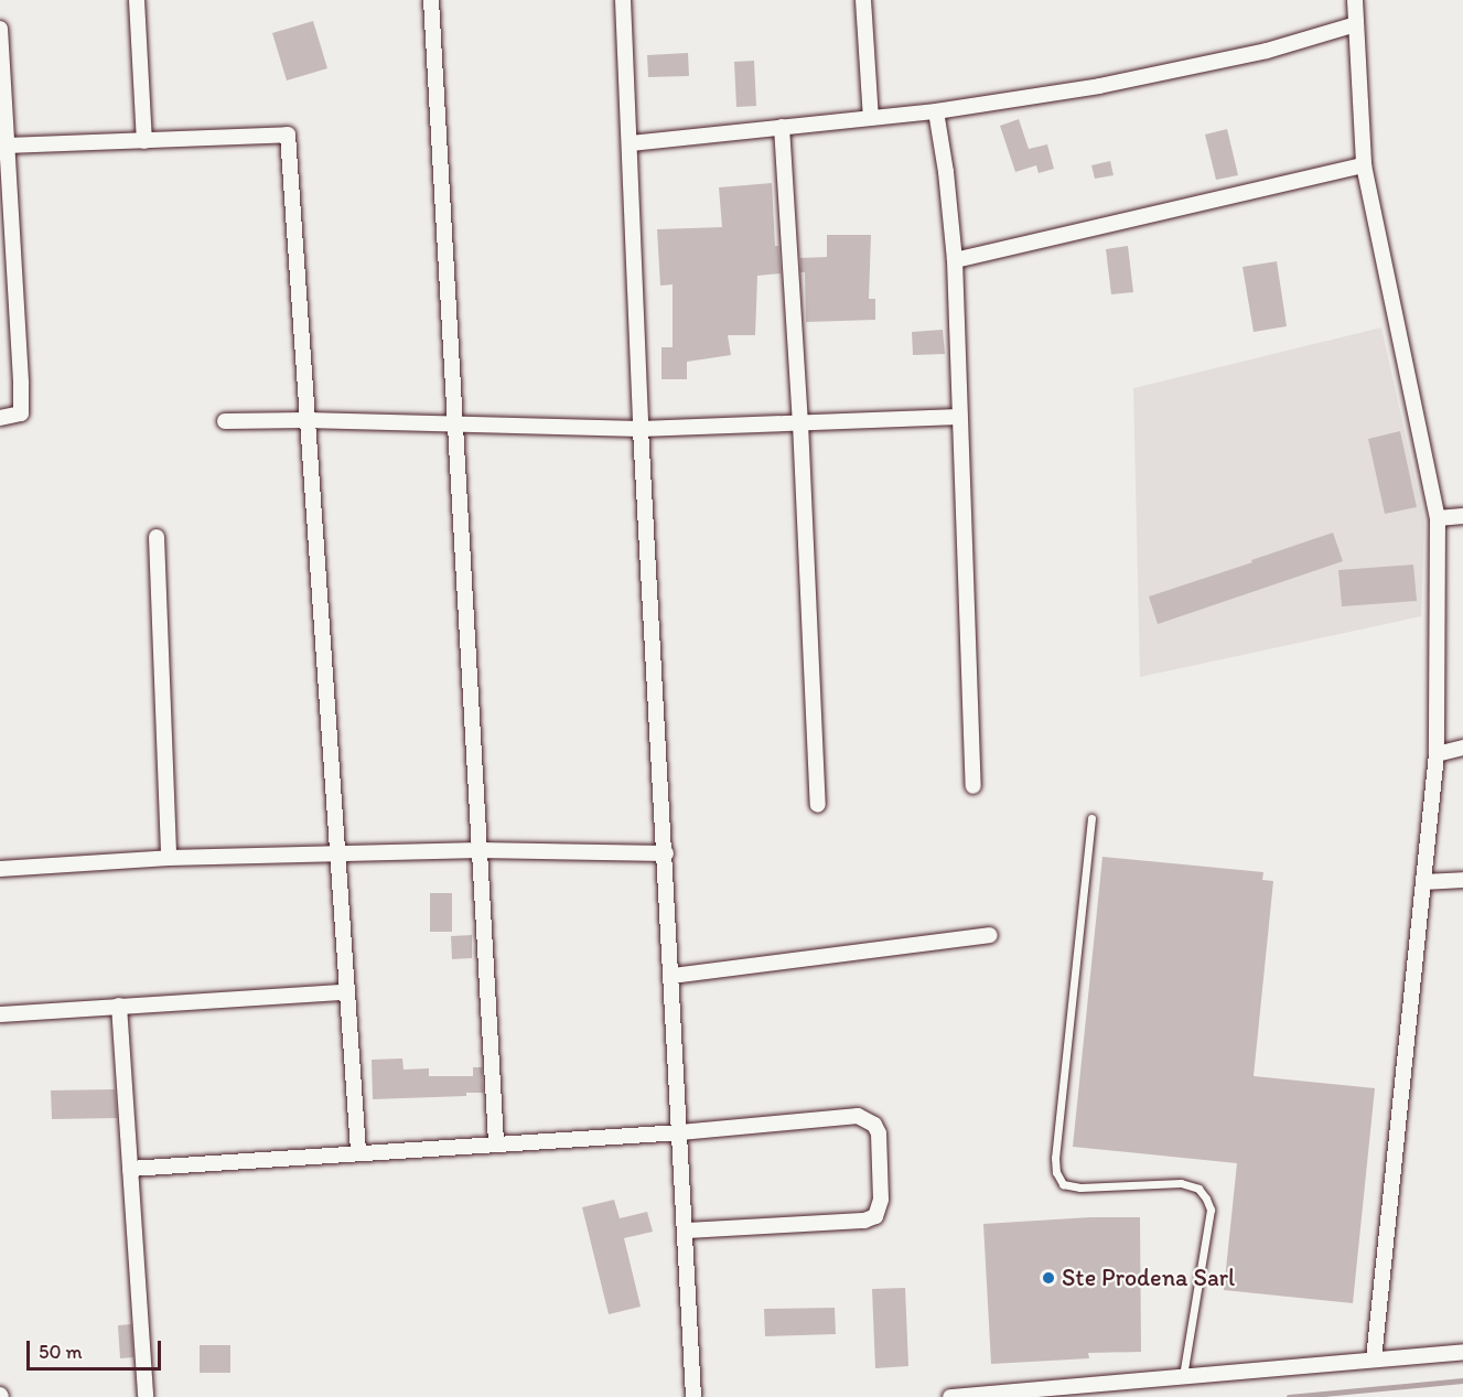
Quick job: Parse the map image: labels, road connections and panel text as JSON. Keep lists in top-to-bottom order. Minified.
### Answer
{"places":["Ste Prodena Sarl"],"scale_bar":"50 m"}
